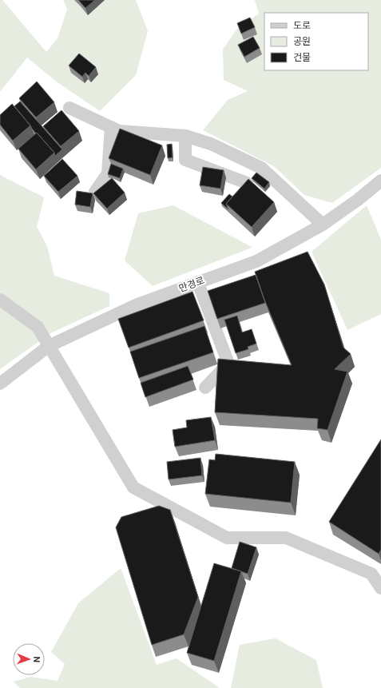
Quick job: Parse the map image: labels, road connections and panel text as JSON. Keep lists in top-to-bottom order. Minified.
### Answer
{"streets":{"street":["만경로"]},"legend":["도로","공원","건물"],"north":"right"}
